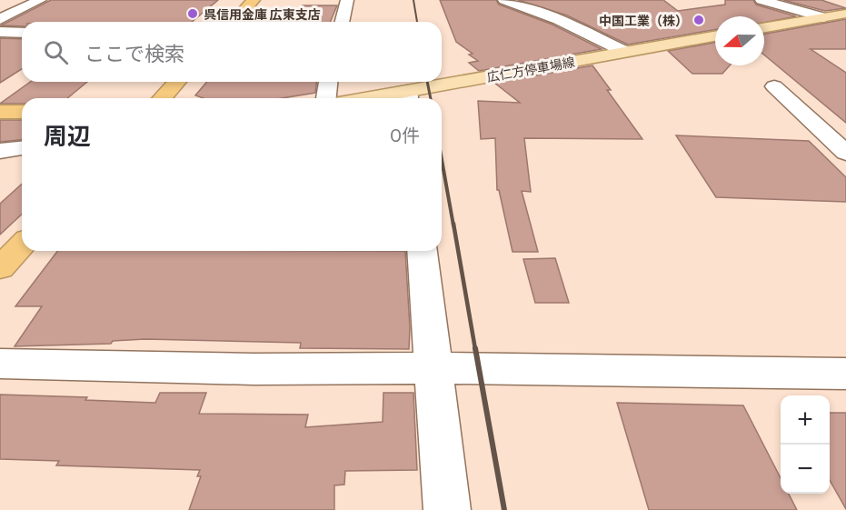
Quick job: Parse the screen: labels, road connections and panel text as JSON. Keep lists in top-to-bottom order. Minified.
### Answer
{"streets":{"main road":["広仁方停車場線"]},"places":["呉信用金庫 広東支店","中国工業（株）"],"north":"left","page":{"search":"ここで検索","heading":["周辺","0件"],"map_buttons":["+","−"]}}
